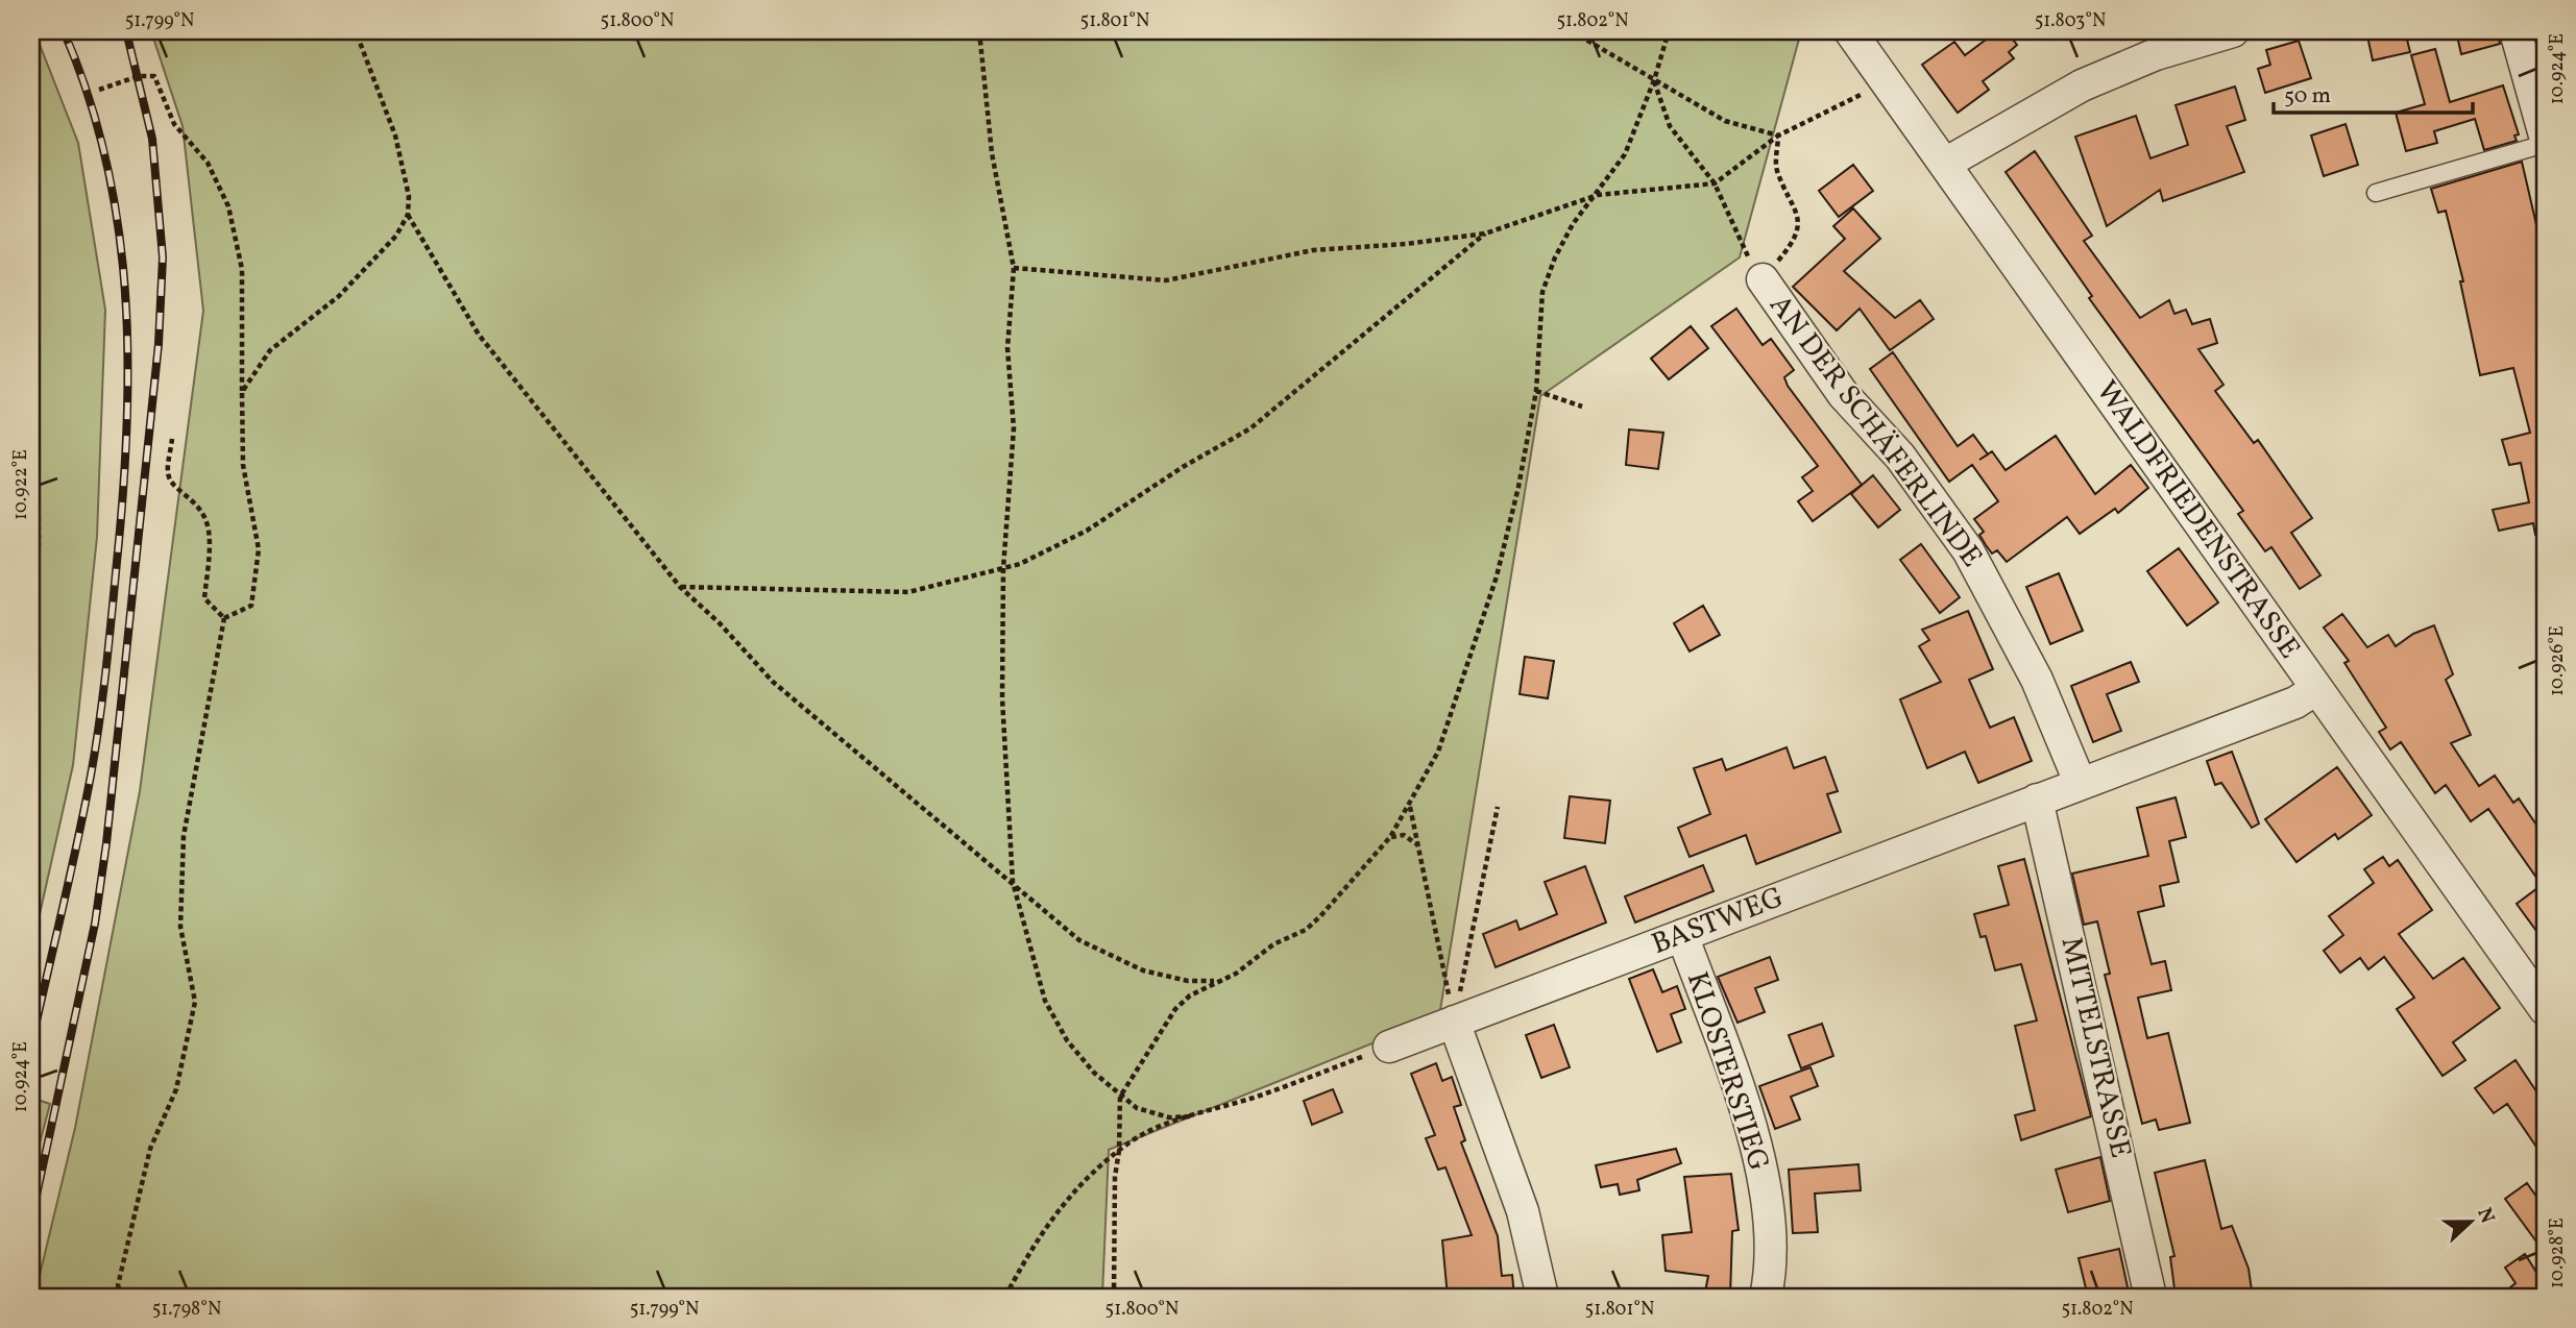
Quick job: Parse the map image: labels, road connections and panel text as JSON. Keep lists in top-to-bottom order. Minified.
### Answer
{"streets":{"street":["AN DER SCHÄFERLINDE","WALDFRIEDENSTRASSE","BASTWEG","MITTELSTRASSE","KLOSTERSTIEG"]},"crossings":[["AN DER SCHÄFERLINDE","BASTWEG"],["WALDFRIEDENSTRASSE","BASTWEG"],["BASTWEG","MITTELSTRASSE"],["BASTWEG","KLOSTERSTIEG"]],"scale_bar":"50 m","north":"right","coordinates":["51.799°N","51.800°N","51.801°N","51.802°N","51.803°N","10.924°E","10.922°E","10.926°E","10.928°E","51.798°N"]}
